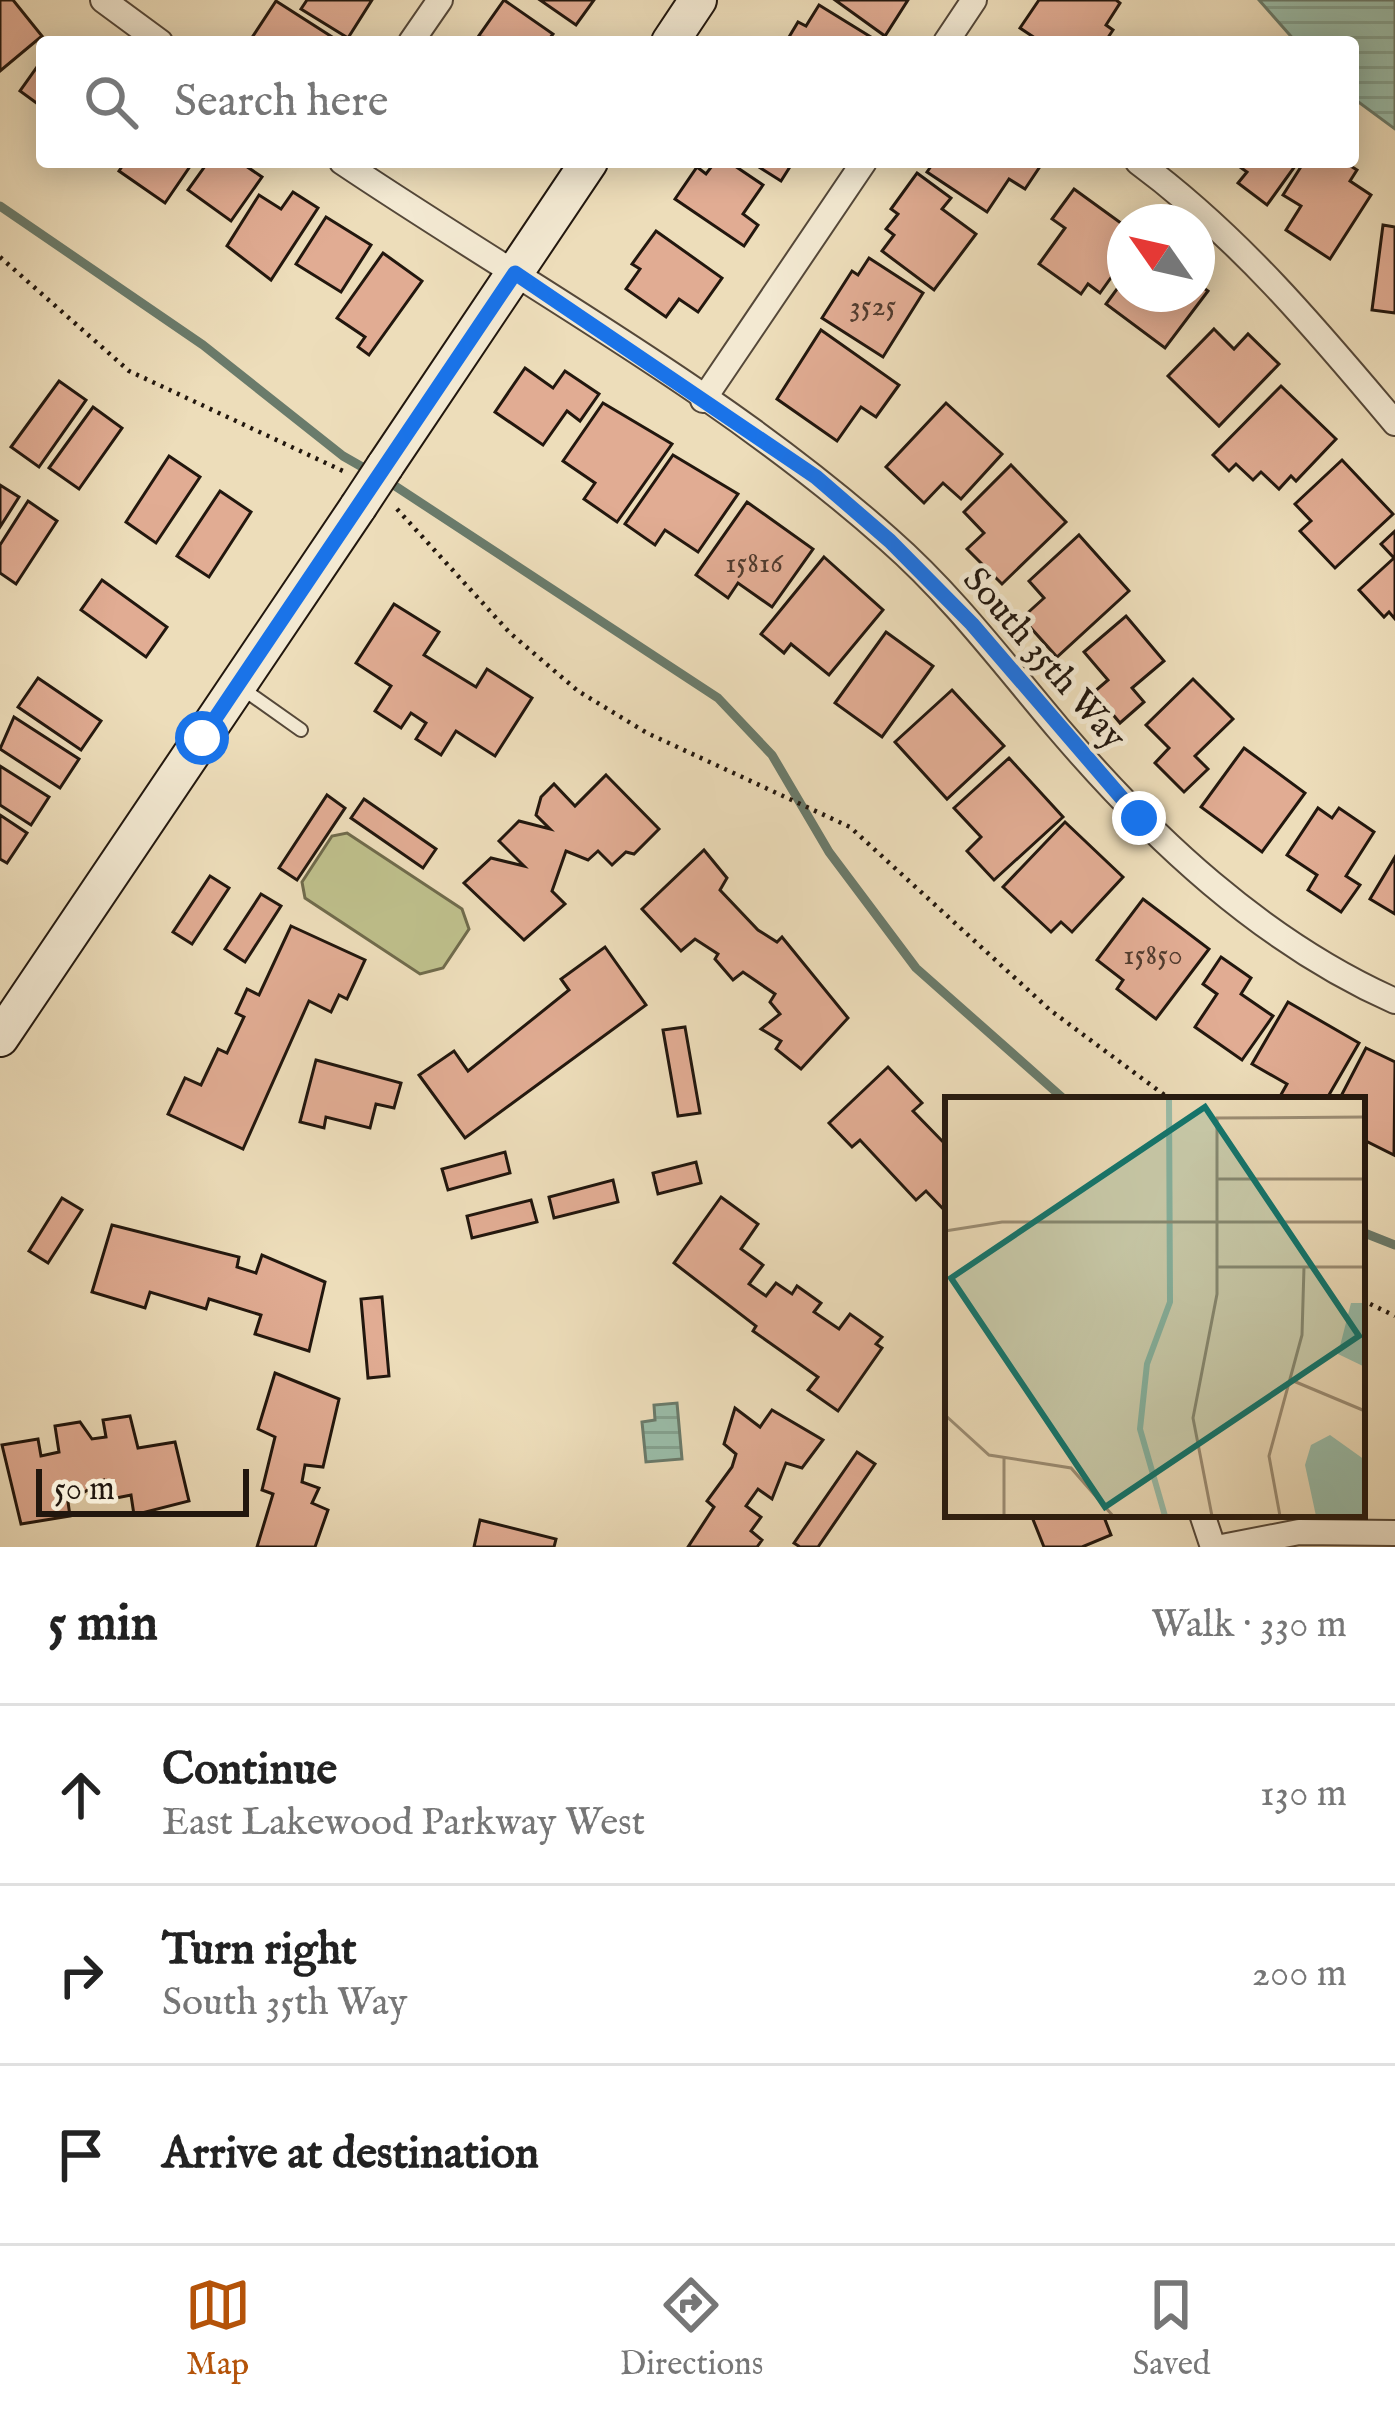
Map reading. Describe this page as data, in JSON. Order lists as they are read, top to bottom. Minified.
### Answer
{"streets":{"street":["South 35th Way"]},"house_numbers":["3525","15816","15850"],"scale_bar":"50 m","north":"top left","page":{"search":"Search here","scale":"50 m","heading":["5 min","Walk · 330 m"],"list":[["Continue","East Lakewood Parkway West","130 m"],["Turn right","South 35th Way","200 m"],"Arrive at destination"],"nav":["Map","Directions","Saved"]}}
